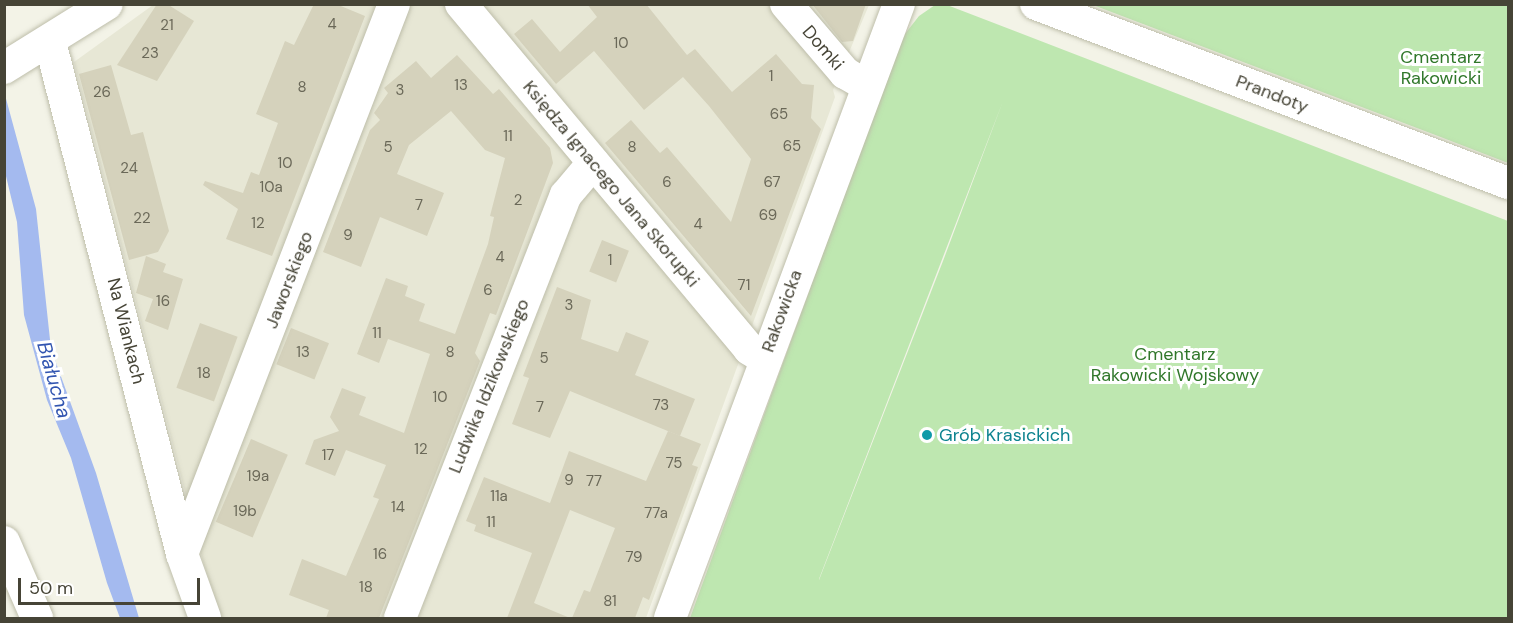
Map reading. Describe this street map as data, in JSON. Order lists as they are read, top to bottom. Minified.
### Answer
{"streets":{"street":["Domki","Prandoty","Księdza Ignacego Jana Skorupki","Jaworskiego","Rakowicka","Na Wiankach","Ludwika Idzikowskiego"]},"crossings":[["Domki","Rakowicka"],["Księdza Ignacego Jana Skorupki","Rakowicka"],["Księdza Ignacego Jana Skorupki","Ludwika Idzikowskiego"],["Jaworskiego","Na Wiankach"]],"water":["Białucha"],"parks":["Cmentarz Rakowicki","Cmentarz Rakowicki Wojskowy"],"places":["Grób Krasickich"],"house_numbers":["4","21","10","23","1","13","8","3","26","65","11","65","5","8","10","24","6","67","10a","2","7","69","22","12","4","9","4","1","71","6","16","3","11","13","8","5","18","10","73","7","12","17","75","19a","9","77","11a","14","19b","77a","11","16","79","18","81"],"scale_bar":"50 m"}
